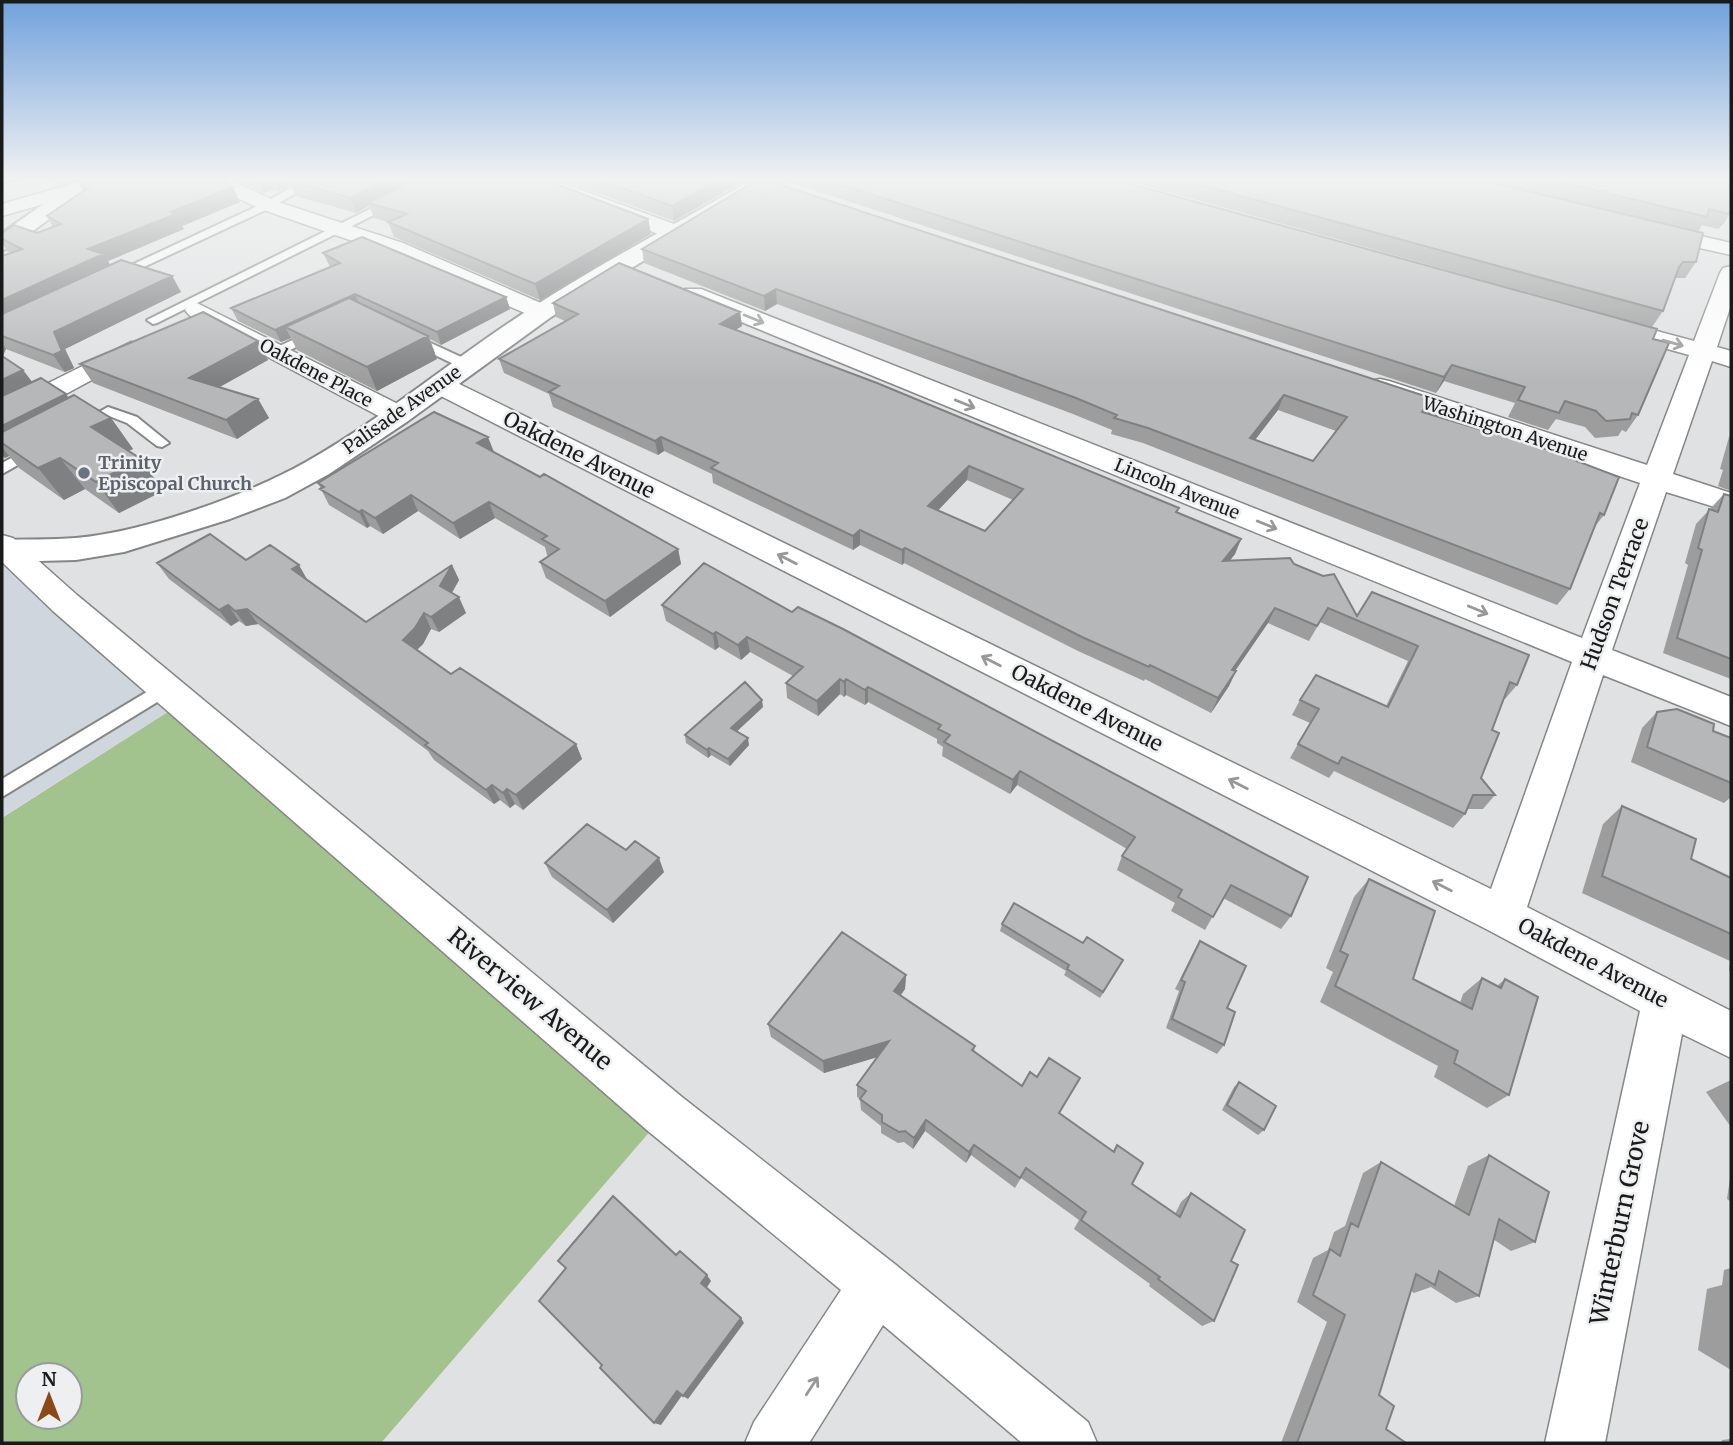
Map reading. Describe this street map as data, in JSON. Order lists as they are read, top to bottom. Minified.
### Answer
{"streets":{"main road":["Palisade Avenue"],"street":["Oakdene Place","Washington Avenue","Oakdene Avenue","Lincoln Avenue","Hudson Terrace","Riverview Avenue","Winterburn Grove"]},"crossings":[["Oakdene Place","Palisade Avenue"],["Palisade Avenue","Oakdene Avenue"],["Palisade Avenue","Lincoln Avenue"],["Palisade Avenue","Riverview Avenue"],["Washington Avenue","Hudson Terrace"],["Oakdene Avenue","Hudson Terrace"],["Oakdene Avenue","Winterburn Grove"],["Lincoln Avenue","Hudson Terrace"]],"one_way":["Oakdene Avenue","Lincoln Avenue"],"places":["Trinity Episcopal Church"],"north":"top"}
